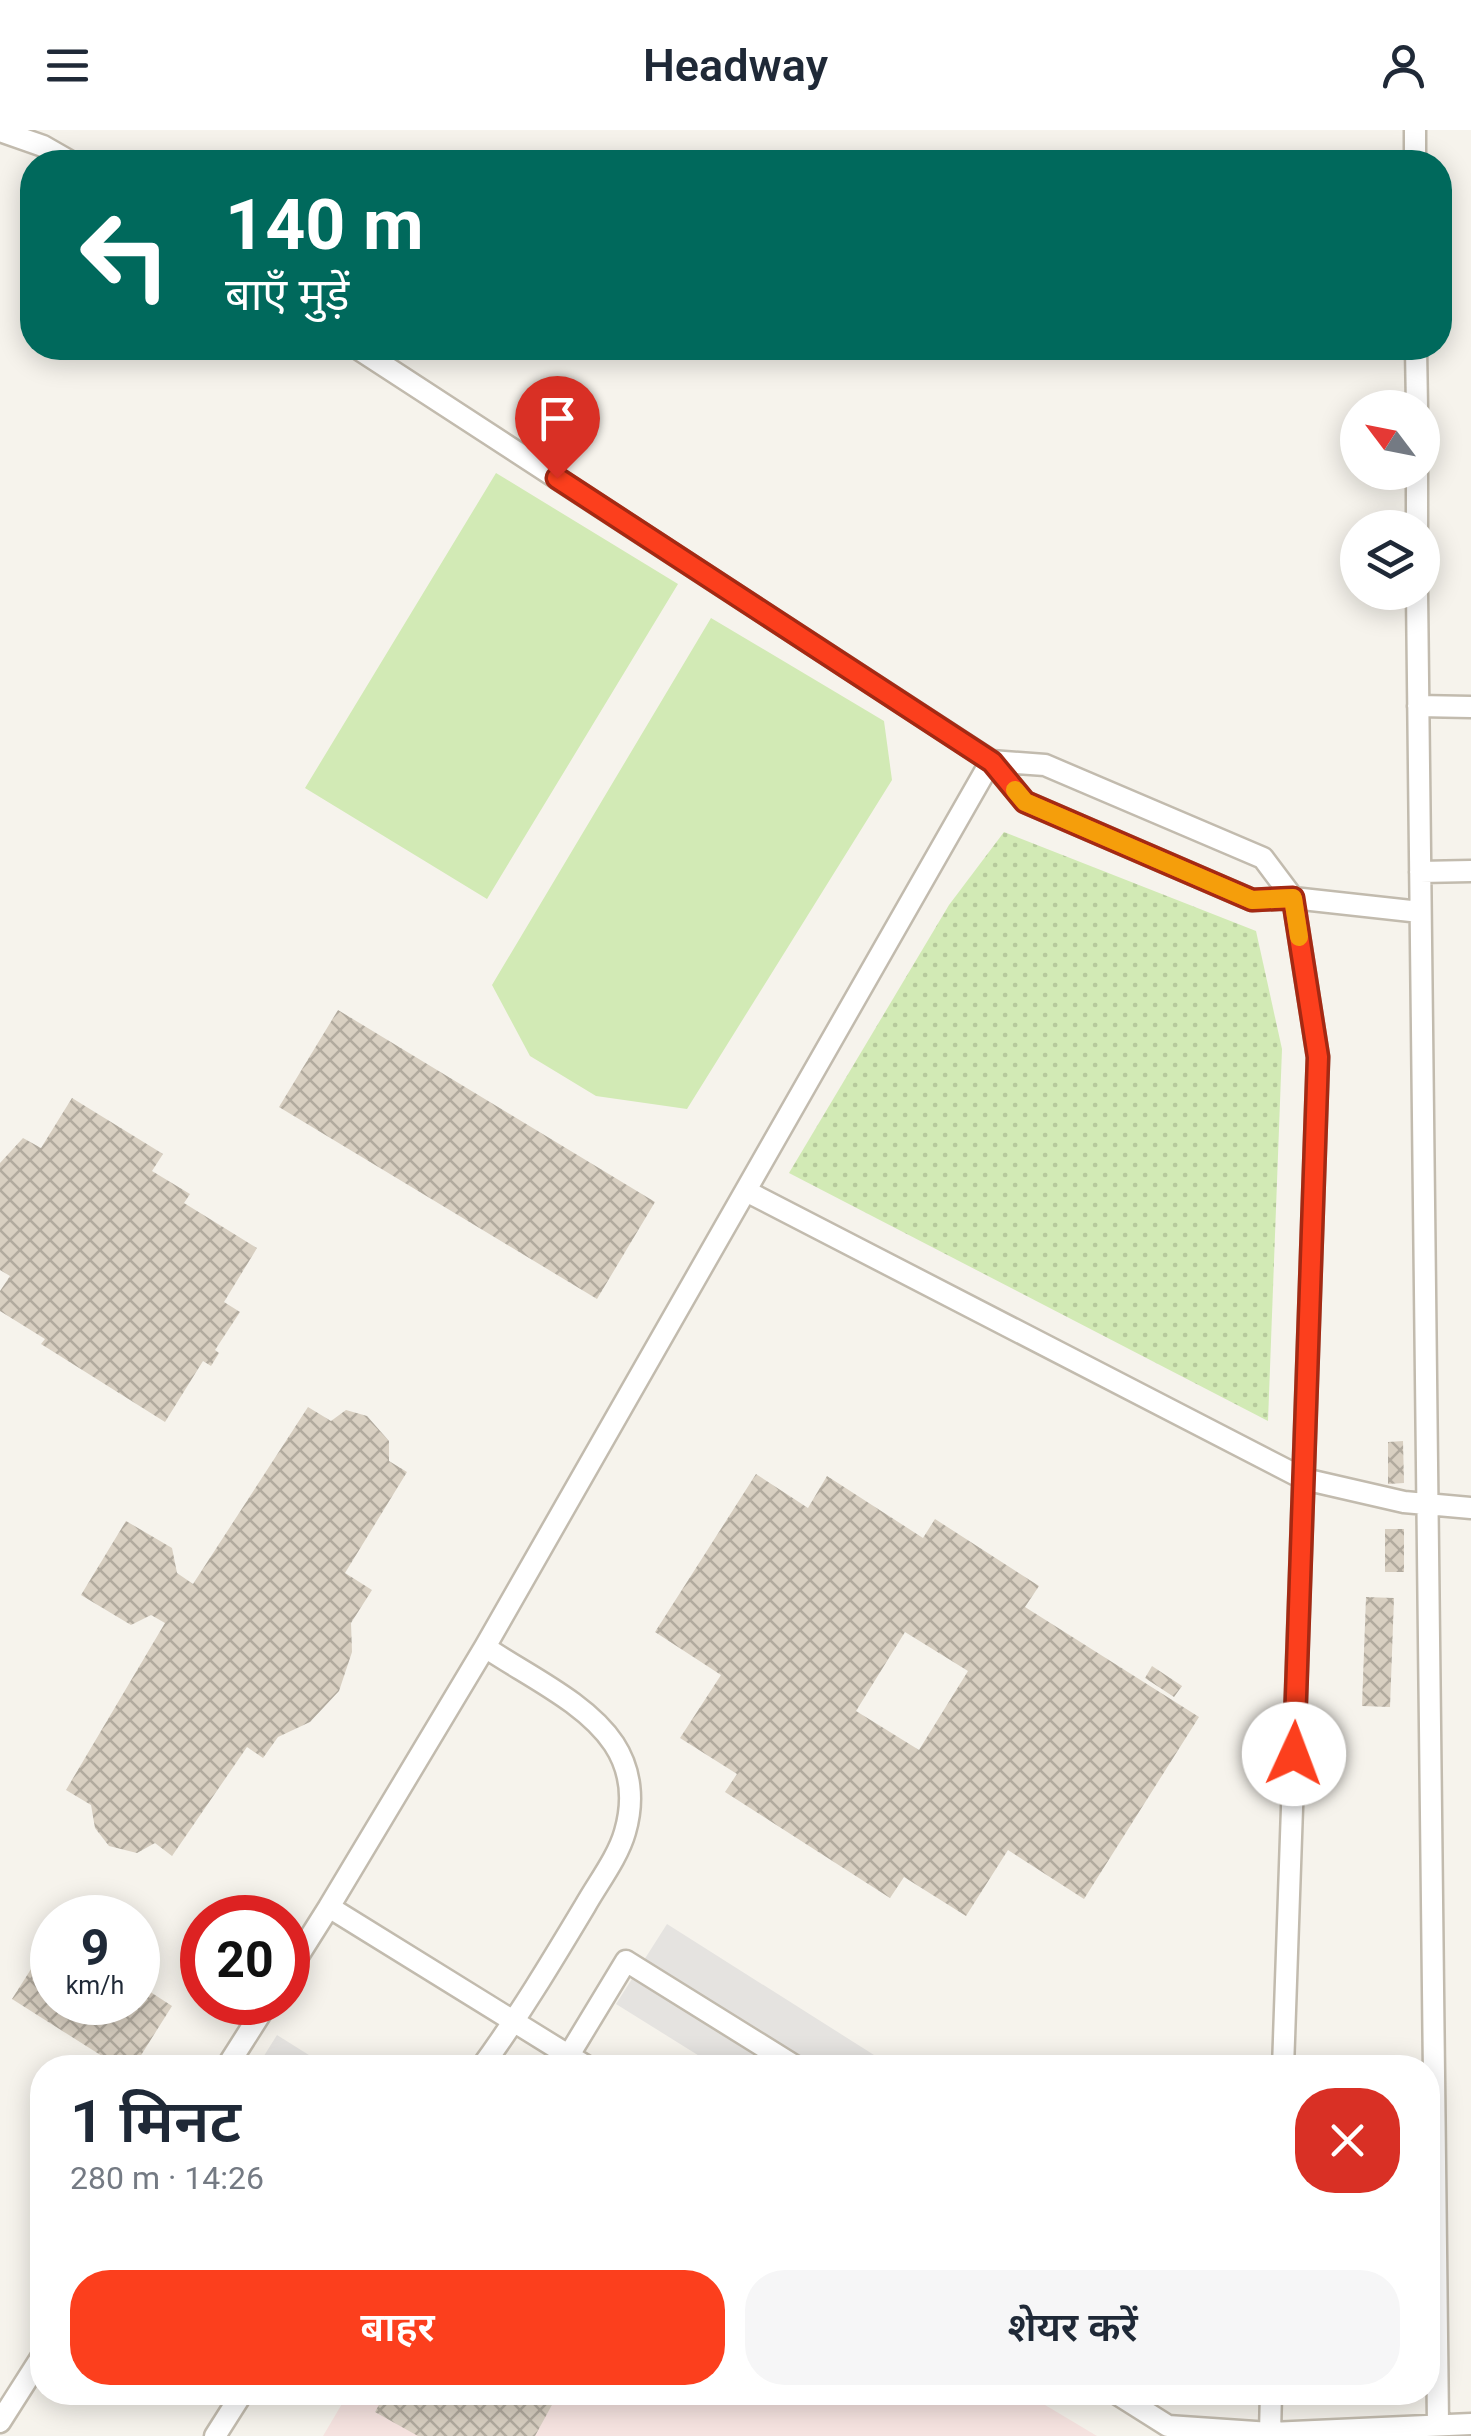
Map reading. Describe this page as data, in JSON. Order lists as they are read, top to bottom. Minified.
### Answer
{"north":"top left","page":{"header":"Headway","turn":["140 m","बाएँ मुड़ें"],"speed":"9 km/h","limit":"20","heading":["1 मिनट","280 m · 14:26"],"buttons":["बाहर","शेयर करें"]}}
